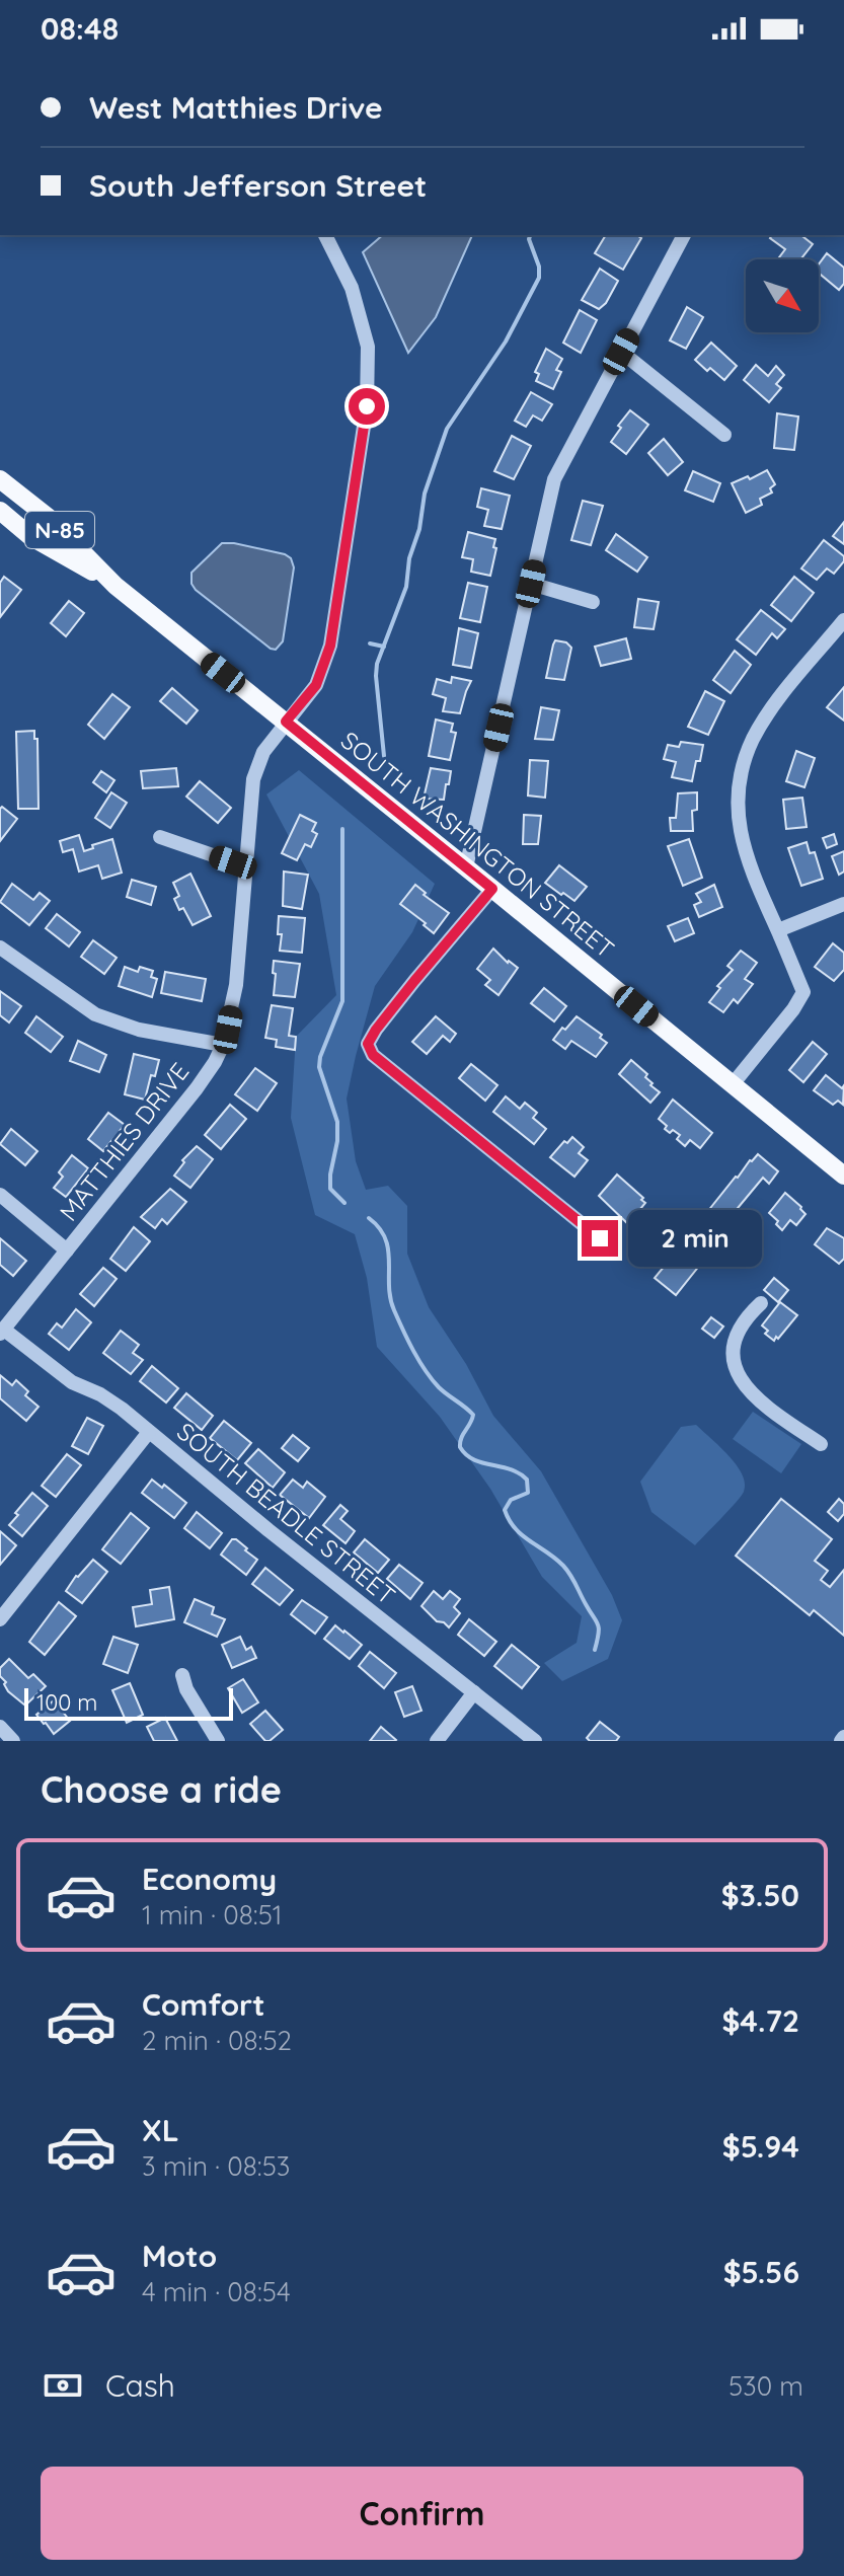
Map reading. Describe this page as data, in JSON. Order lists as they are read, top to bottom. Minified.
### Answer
{"streets":{"main road":["N-85","SOUTH WASHINGTON STREET"],"street":["MATTHIES DRIVE","SOUTH BEADLE STREET"]},"crossings":[["SOUTH WASHINGTON STREET","MATTHIES DRIVE"],["MATTHIES DRIVE","SOUTH BEADLE STREET"]],"scale_bar":"100 m","north":"bottom right","page":{"status":"08:48","banner":["West Matthies Drive","South Jefferson Street"],"bubble":"2 min","scale":"100 m","heading":"Choose a ride","list":[{"name":"Economy","note":"1 min · 08:51","value":"$3.50"},{"name":"Comfort","note":"2 min · 08:52","value":"$4.72"},{"name":"XL","note":"3 min · 08:53","value":"$5.94"},{"name":"Moto","note":"4 min · 08:54","value":"$5.56"}],"pay":["Cash","530 m"],"buttons":"Confirm"}}
